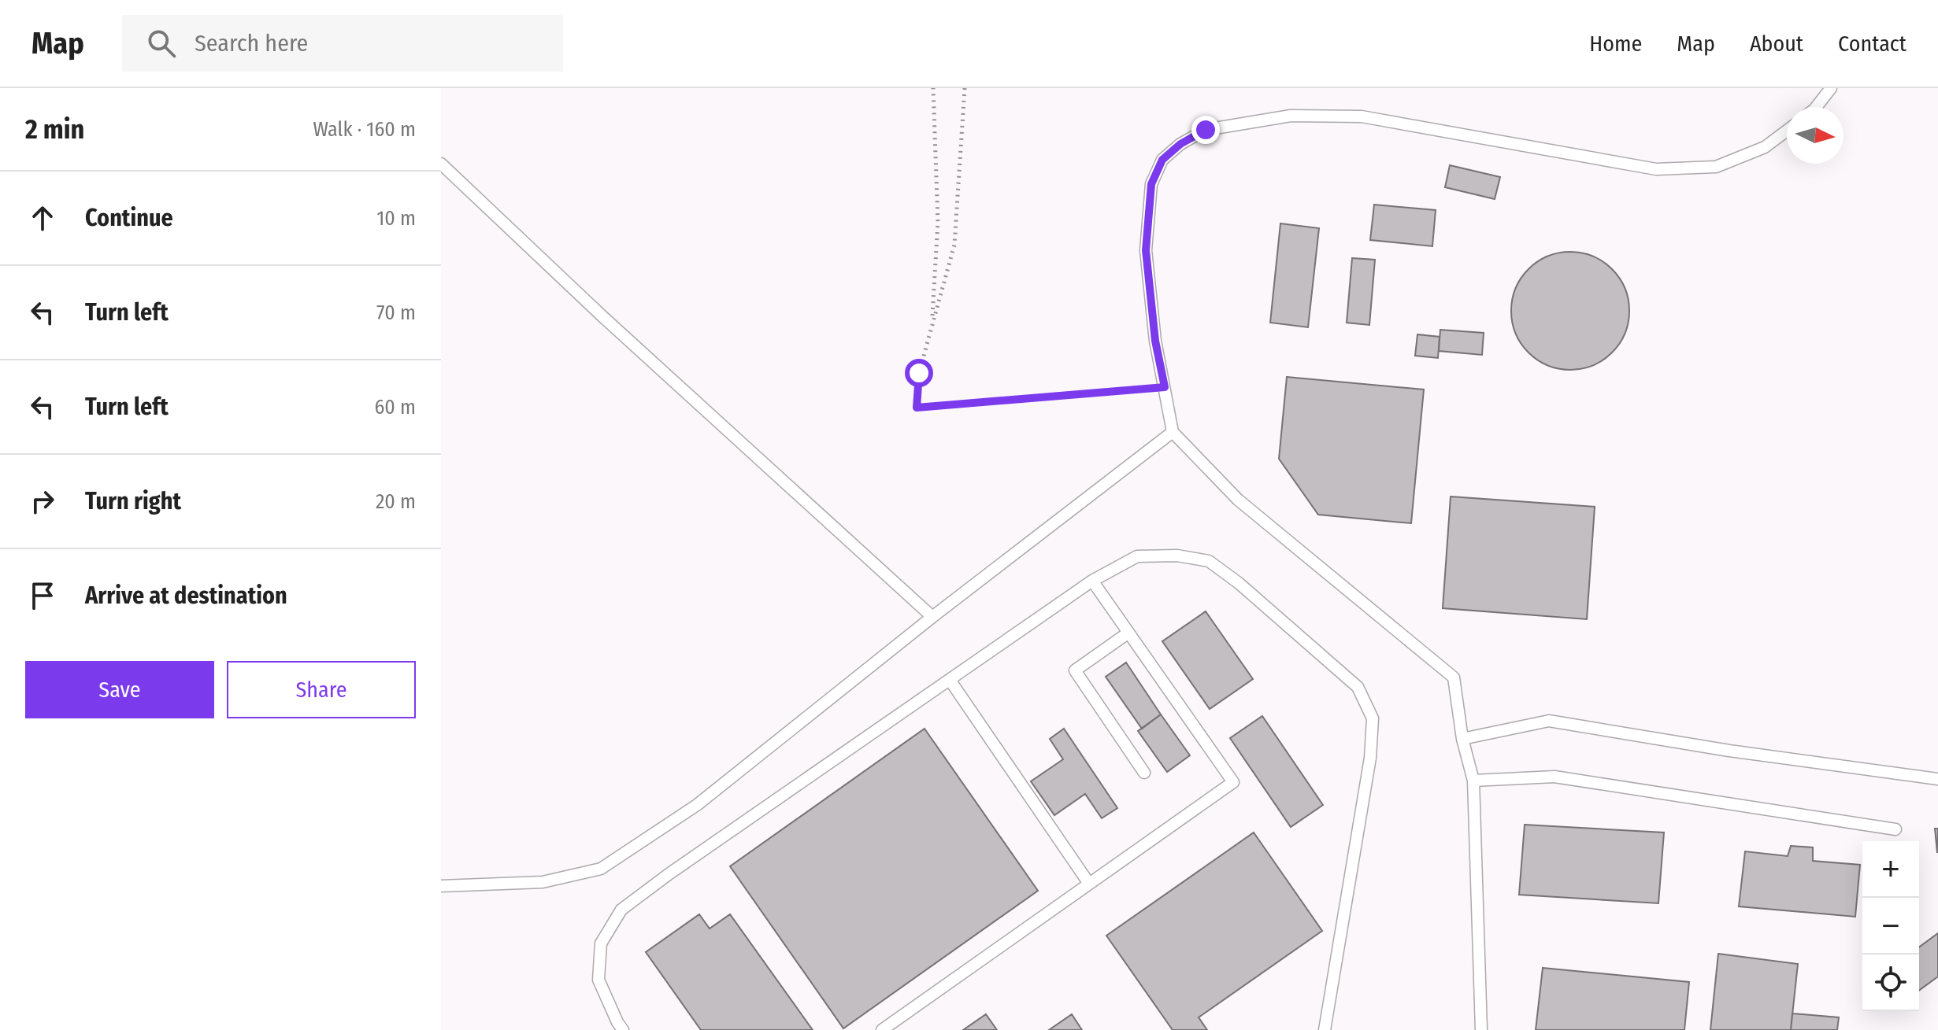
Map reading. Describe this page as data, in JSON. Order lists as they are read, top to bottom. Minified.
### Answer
{"north":"right","page":{"header":"Map","search":"Search here","nav":["Home","Map","About","Contact"],"heading":["2 min","Walk · 160 m"],"list":[["Continue","10 m"],["Turn left","70 m"],["Turn left","60 m"],["Turn right","20 m"],"Arrive at destination"],"buttons":["Save","Share"],"map_buttons":["+","−"]}}
